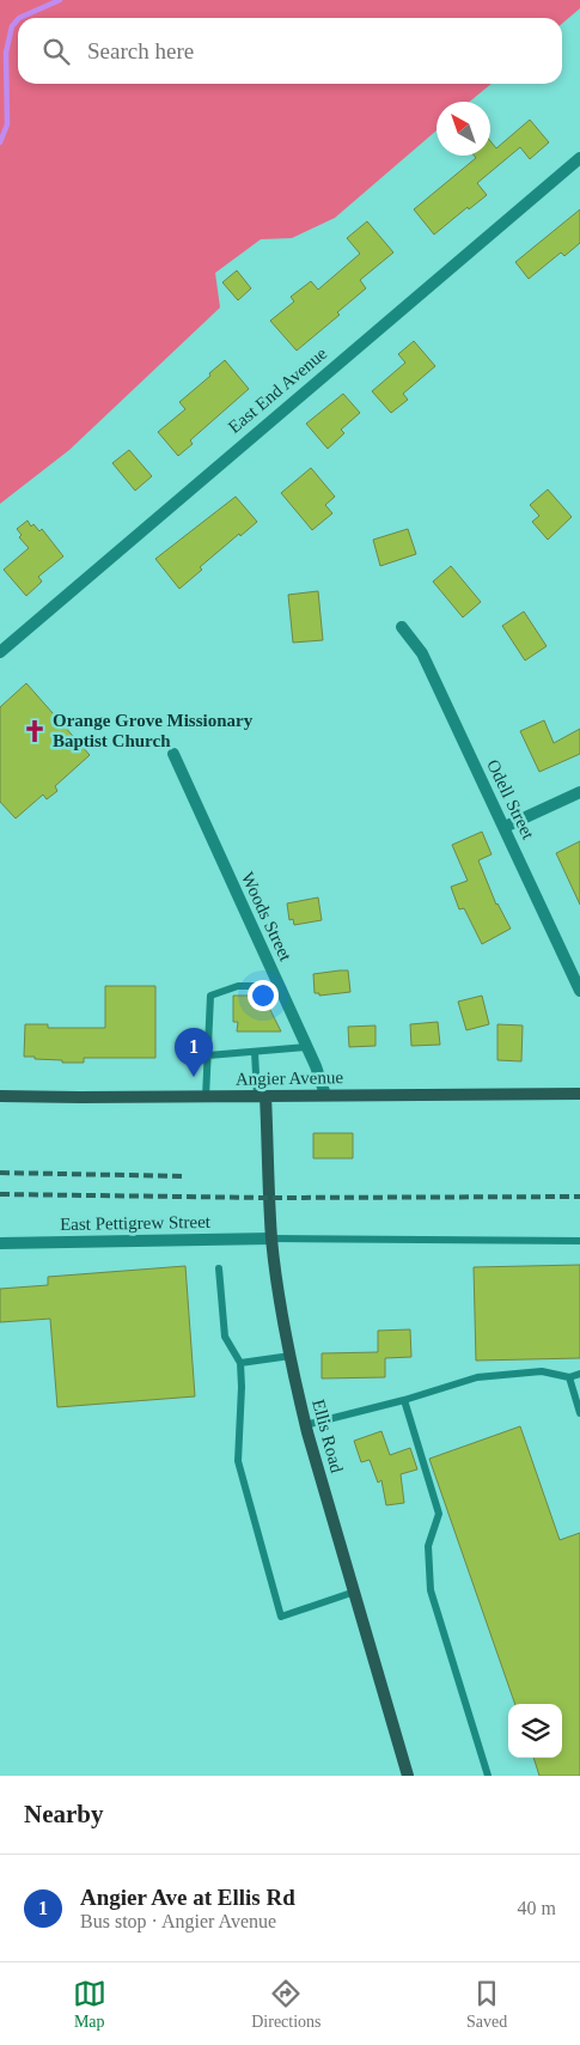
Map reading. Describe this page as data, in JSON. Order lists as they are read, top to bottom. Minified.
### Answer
{"streets":{"main road":["Angier Avenue","Ellis Road"],"street":["East End Avenue","Odell Street","Woods Street","East Pettigrew Street"]},"crossings":[["Woods Street","Angier Avenue"],["Angier Avenue","Ellis Road"],["East Pettigrew Street","Ellis Road"]],"places":{"church":["Orange Grove Missionary Baptist Church"]},"north":"top left","page":{"search":"Search here","pins":"1","heading":"Nearby","list":[{"mark":"1","name":"Angier Ave at Ellis Rd","note":"Bus stop · Angier Avenue","value":"40 m"}],"nav":["Map","Directions","Saved"]}}
